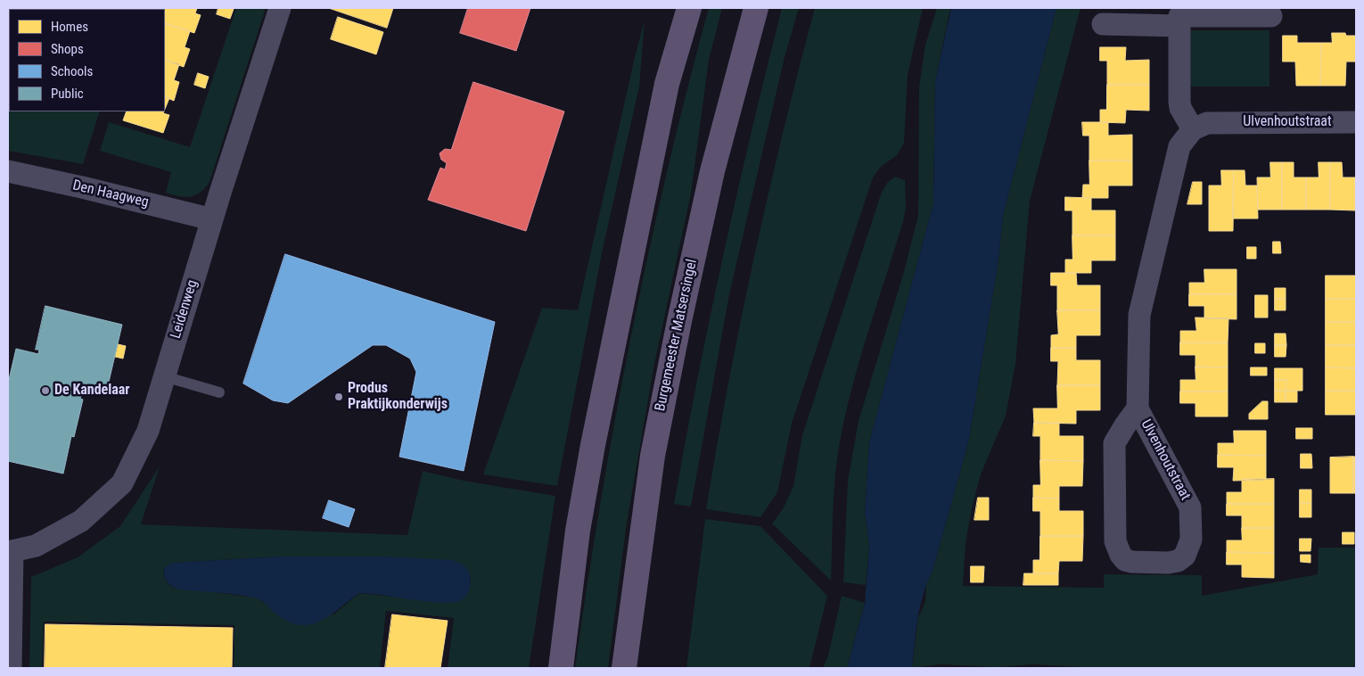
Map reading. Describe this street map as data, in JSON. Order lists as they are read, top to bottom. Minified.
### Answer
{"streets":{"main road":["Burgemeester Matsersingel"],"street":["Ulvenhoutstraat","Den Haagweg","Leidenweg"]},"crossings":[["Den Haagweg","Leidenweg"]],"places":["De Kandelaar","Produs Praktijkonderwijs"],"legend":["Homes","Shops","Schools","Public"]}
